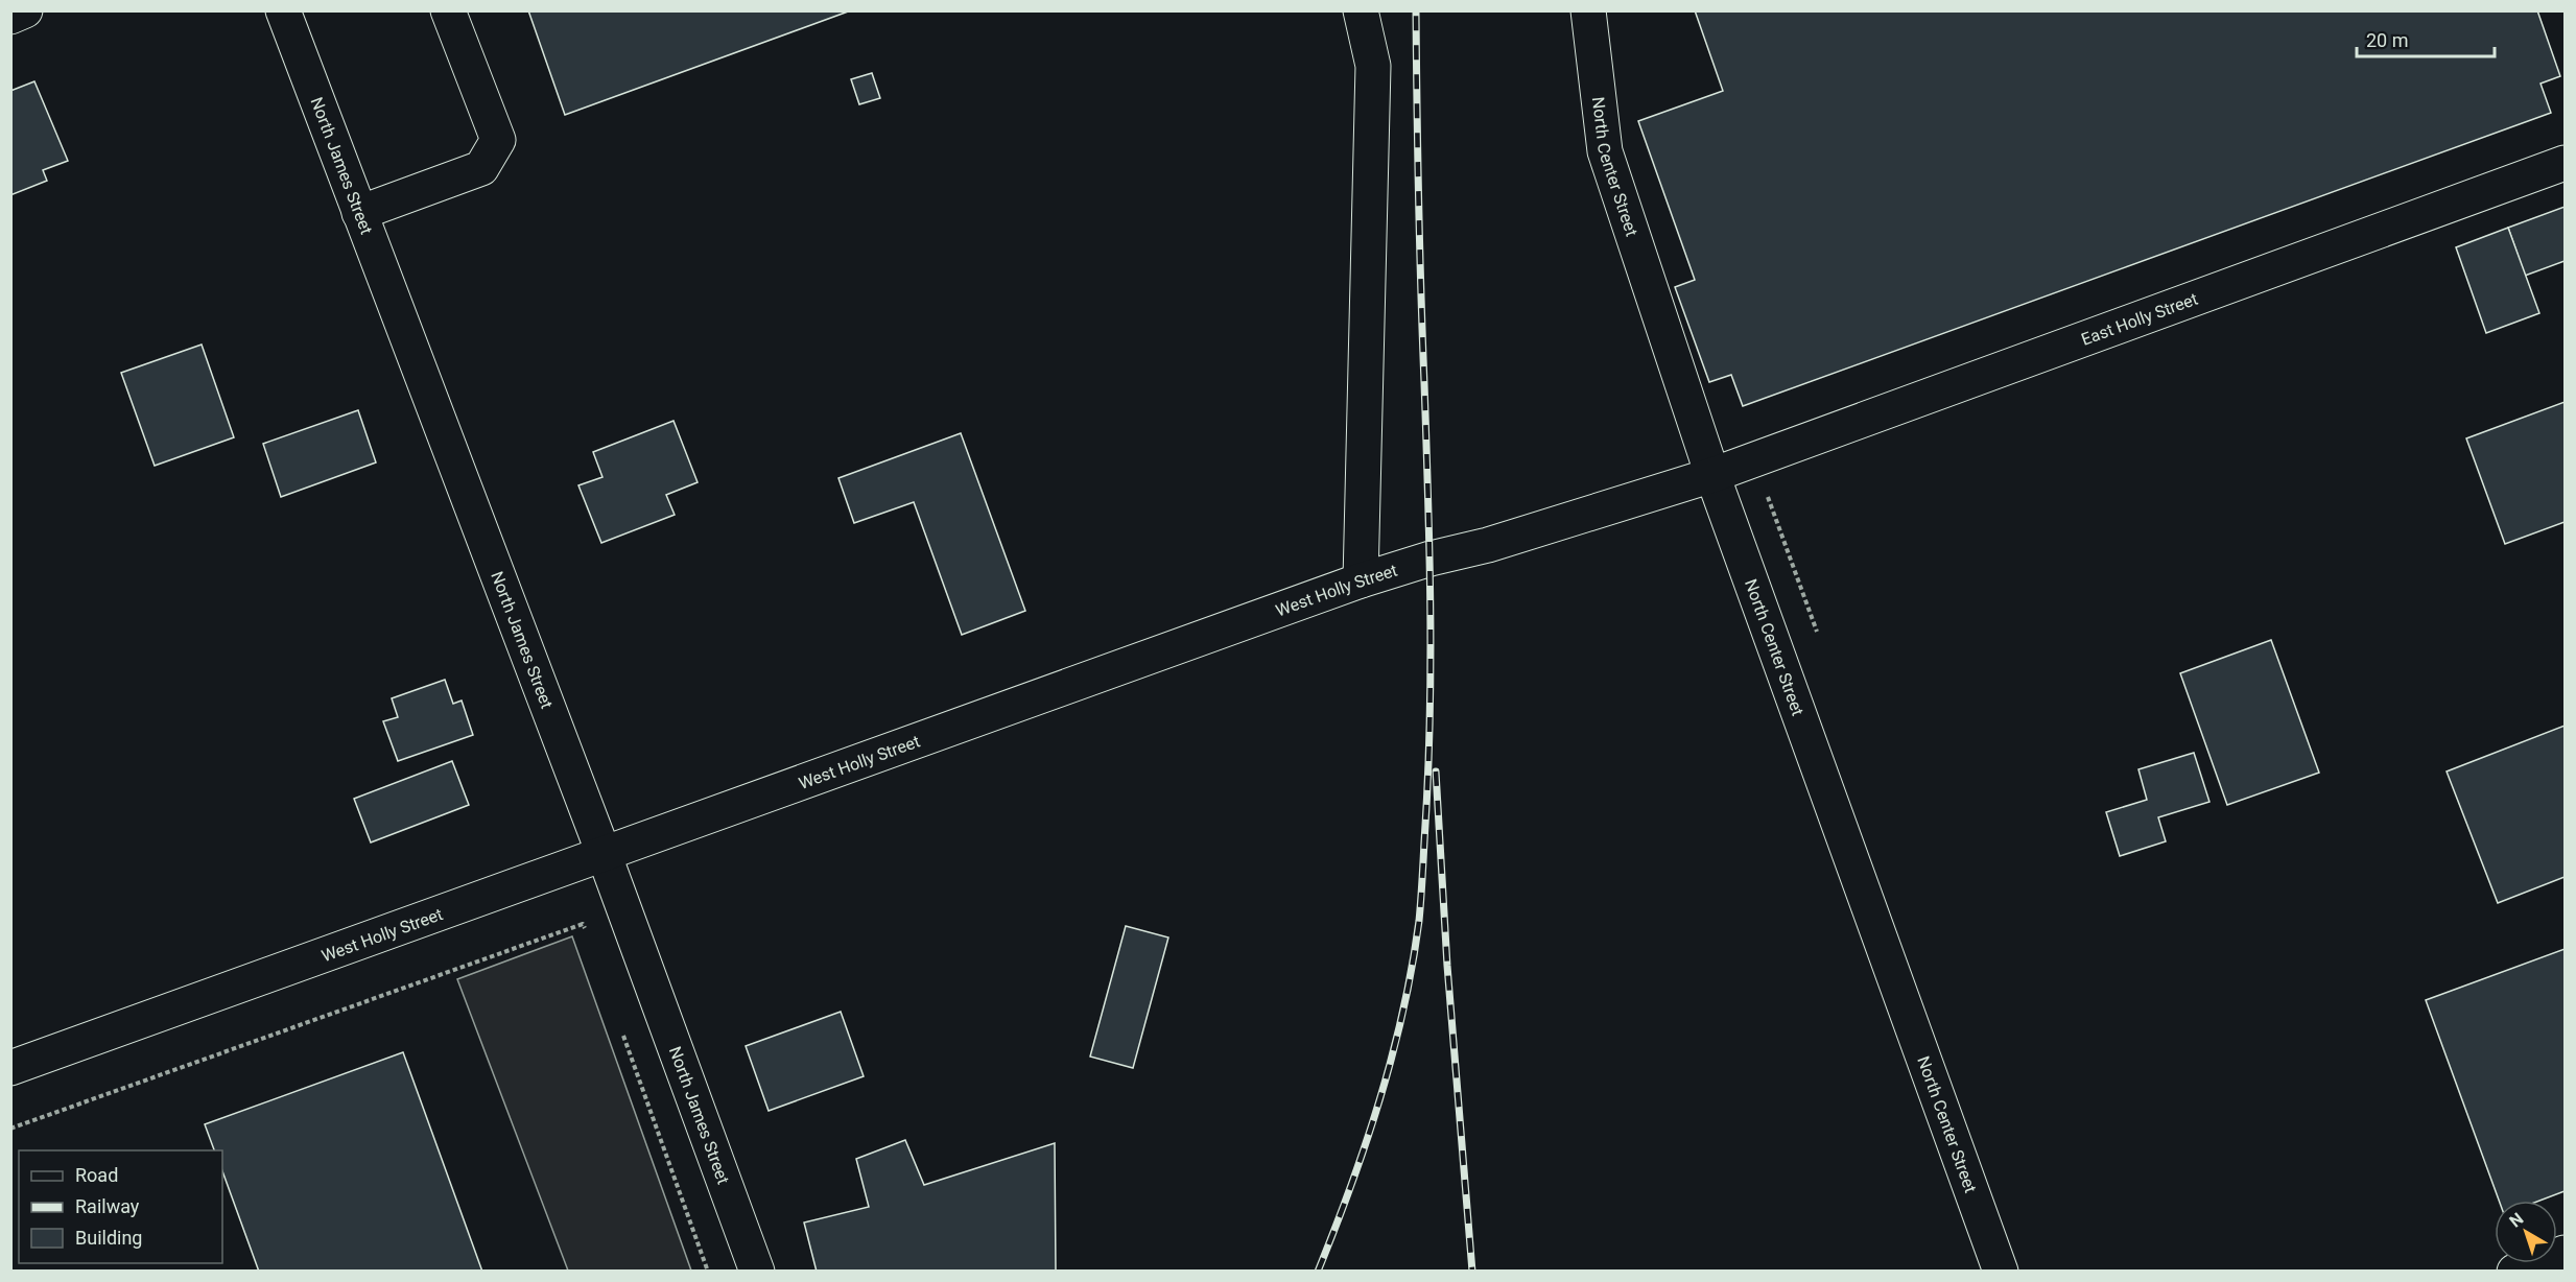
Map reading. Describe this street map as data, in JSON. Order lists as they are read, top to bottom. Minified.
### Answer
{"streets":{"street":["North Center Street","North James Street","East Holly Street","West Holly Street"]},"crossings":[["North Center Street","East Holly Street"],["North Center Street","West Holly Street"],["North James Street","West Holly Street"],["East Holly Street","West Holly Street"]],"legend":["Road","Railway","Building"],"scale_bar":"20 m","north":"top left"}
